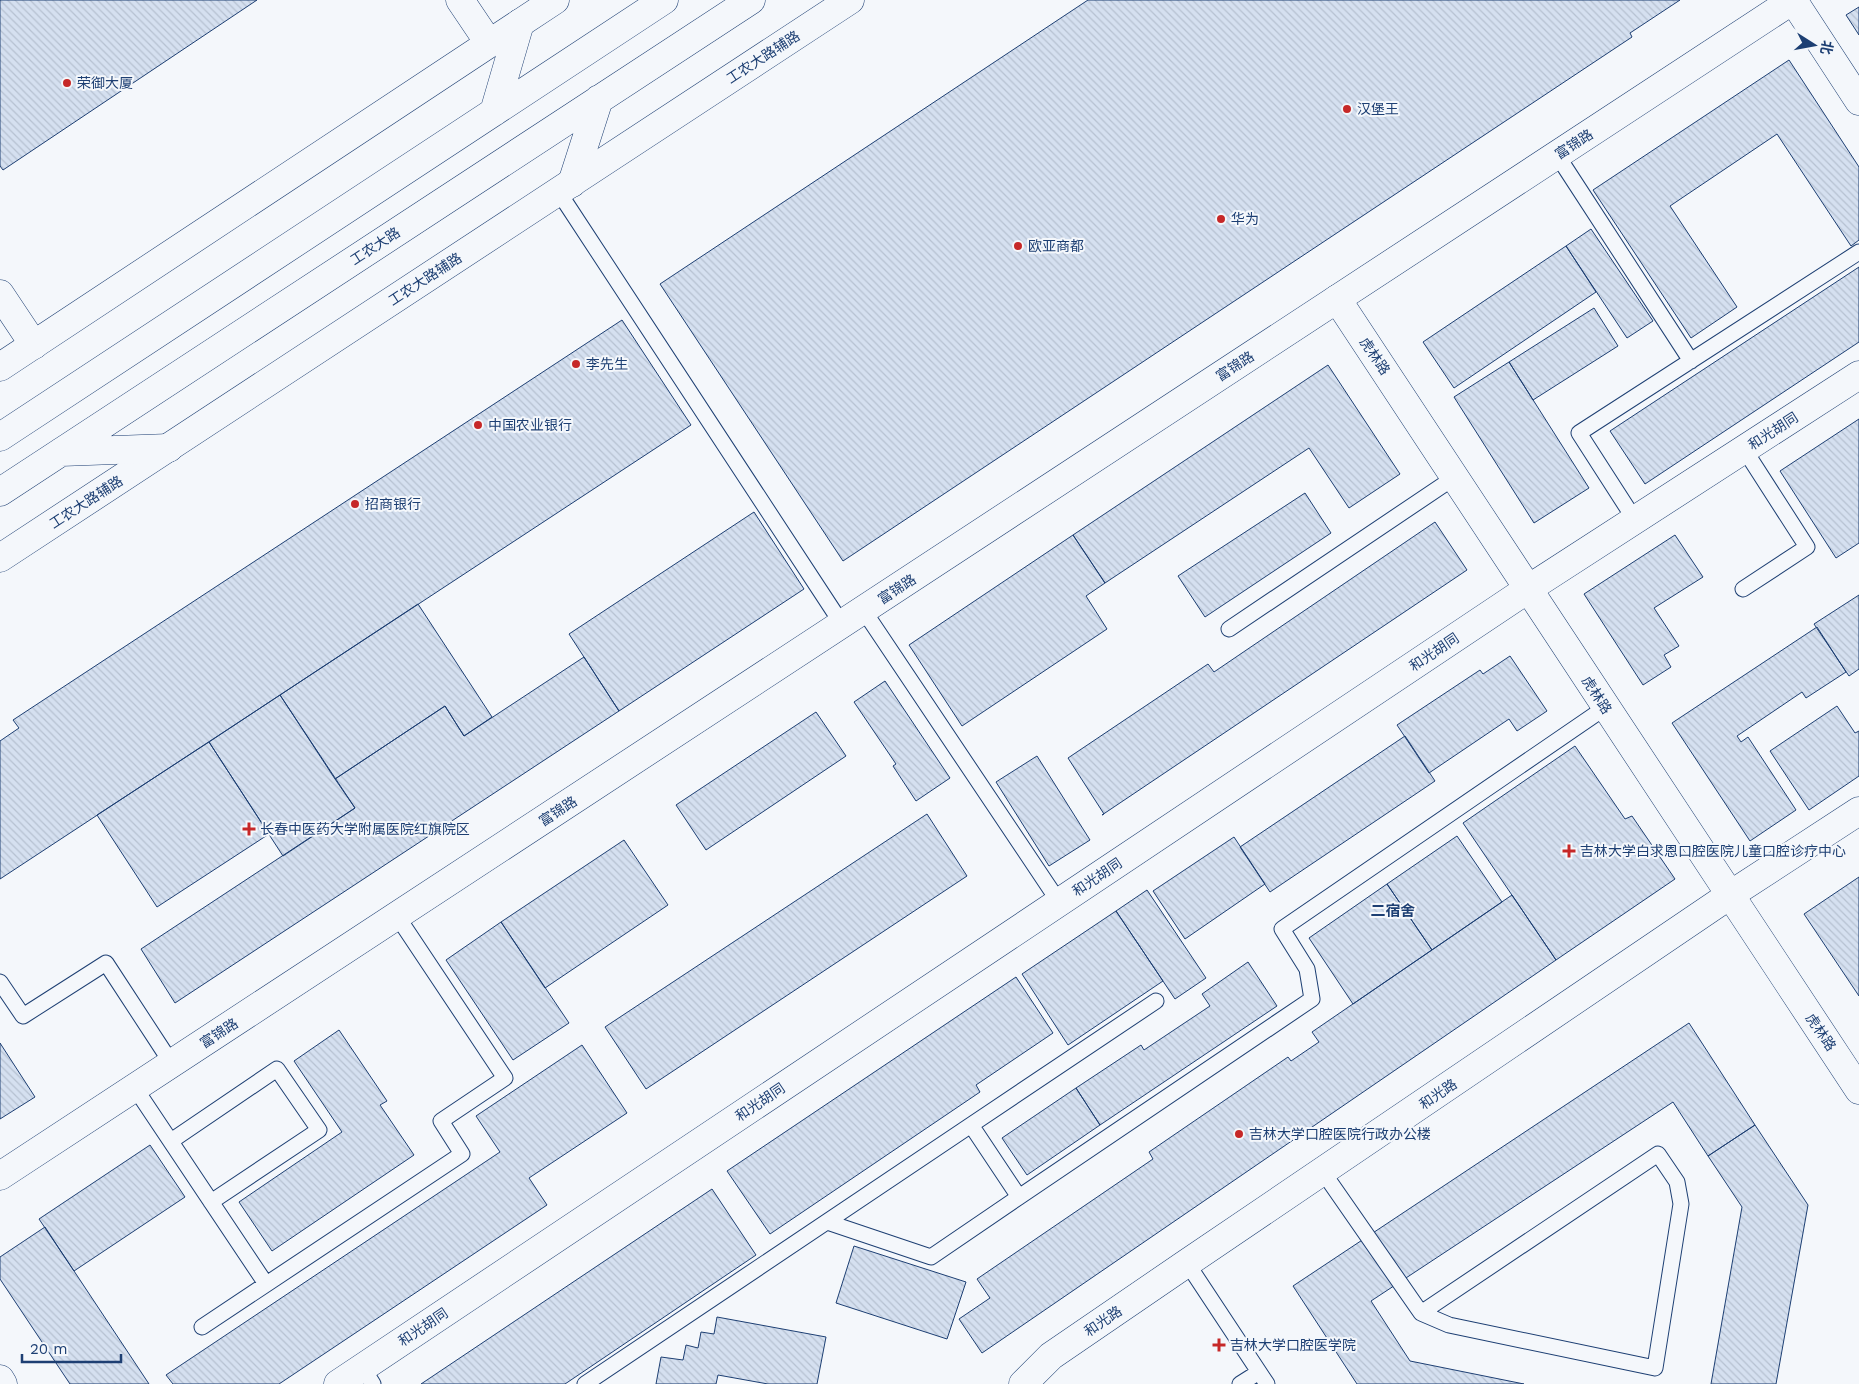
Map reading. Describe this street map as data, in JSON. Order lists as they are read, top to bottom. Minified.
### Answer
{"streets":{"street":["工农大路辅路","富锦路","工农大路","虎林路","和光胡同","和光路"]},"crossings":[["富锦路","虎林路"],["虎林路","和光胡同"],["虎林路","和光路"]],"districts":["二宿舍"],"places":{"other":["荣御大厦","汉堡王","华为","欧亚商都","李先生","中国农业银行","招商银行","吉林大学口腔医院行政办公楼"],"health":["长春中医药大学附属医院红旗院区","吉林大学白求恩口腔医院儿童口腔诊疗中心","吉林大学口腔医学院"]},"scale_bar":"20 m","north":"right"}
